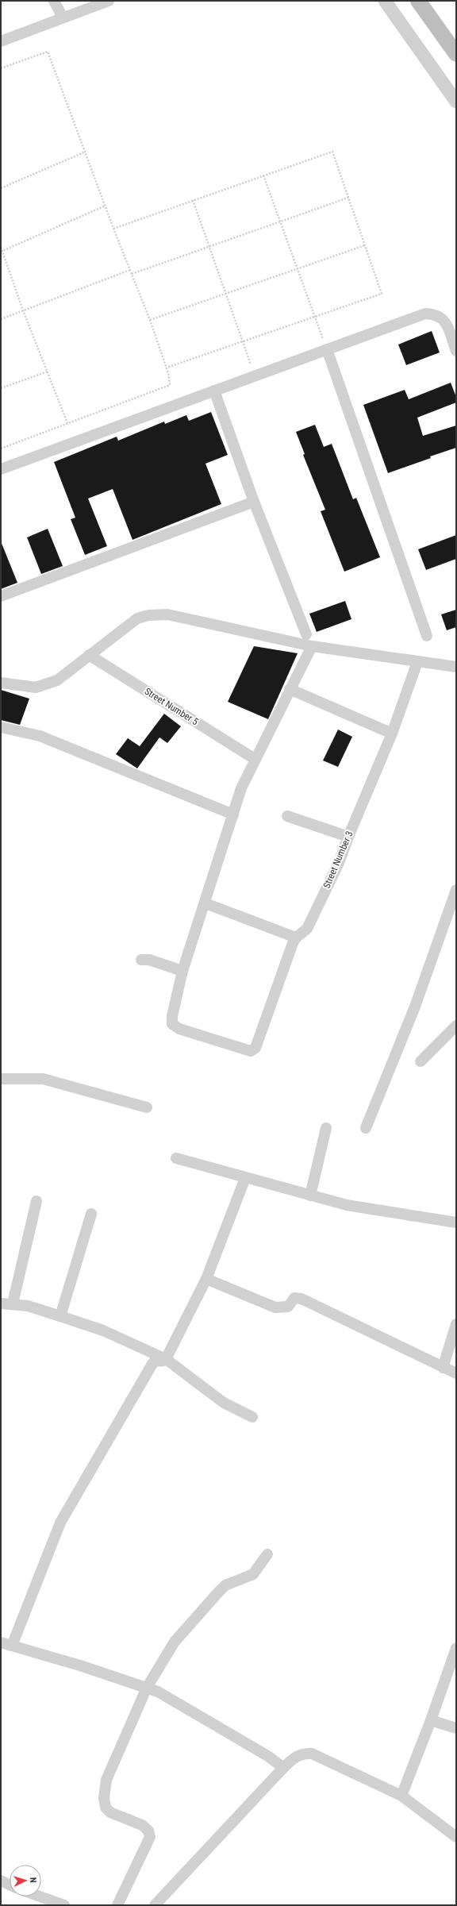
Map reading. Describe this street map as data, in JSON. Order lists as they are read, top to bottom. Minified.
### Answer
{"streets":{"street":["Street Number 5","Street Number 3"]},"north":"right"}
